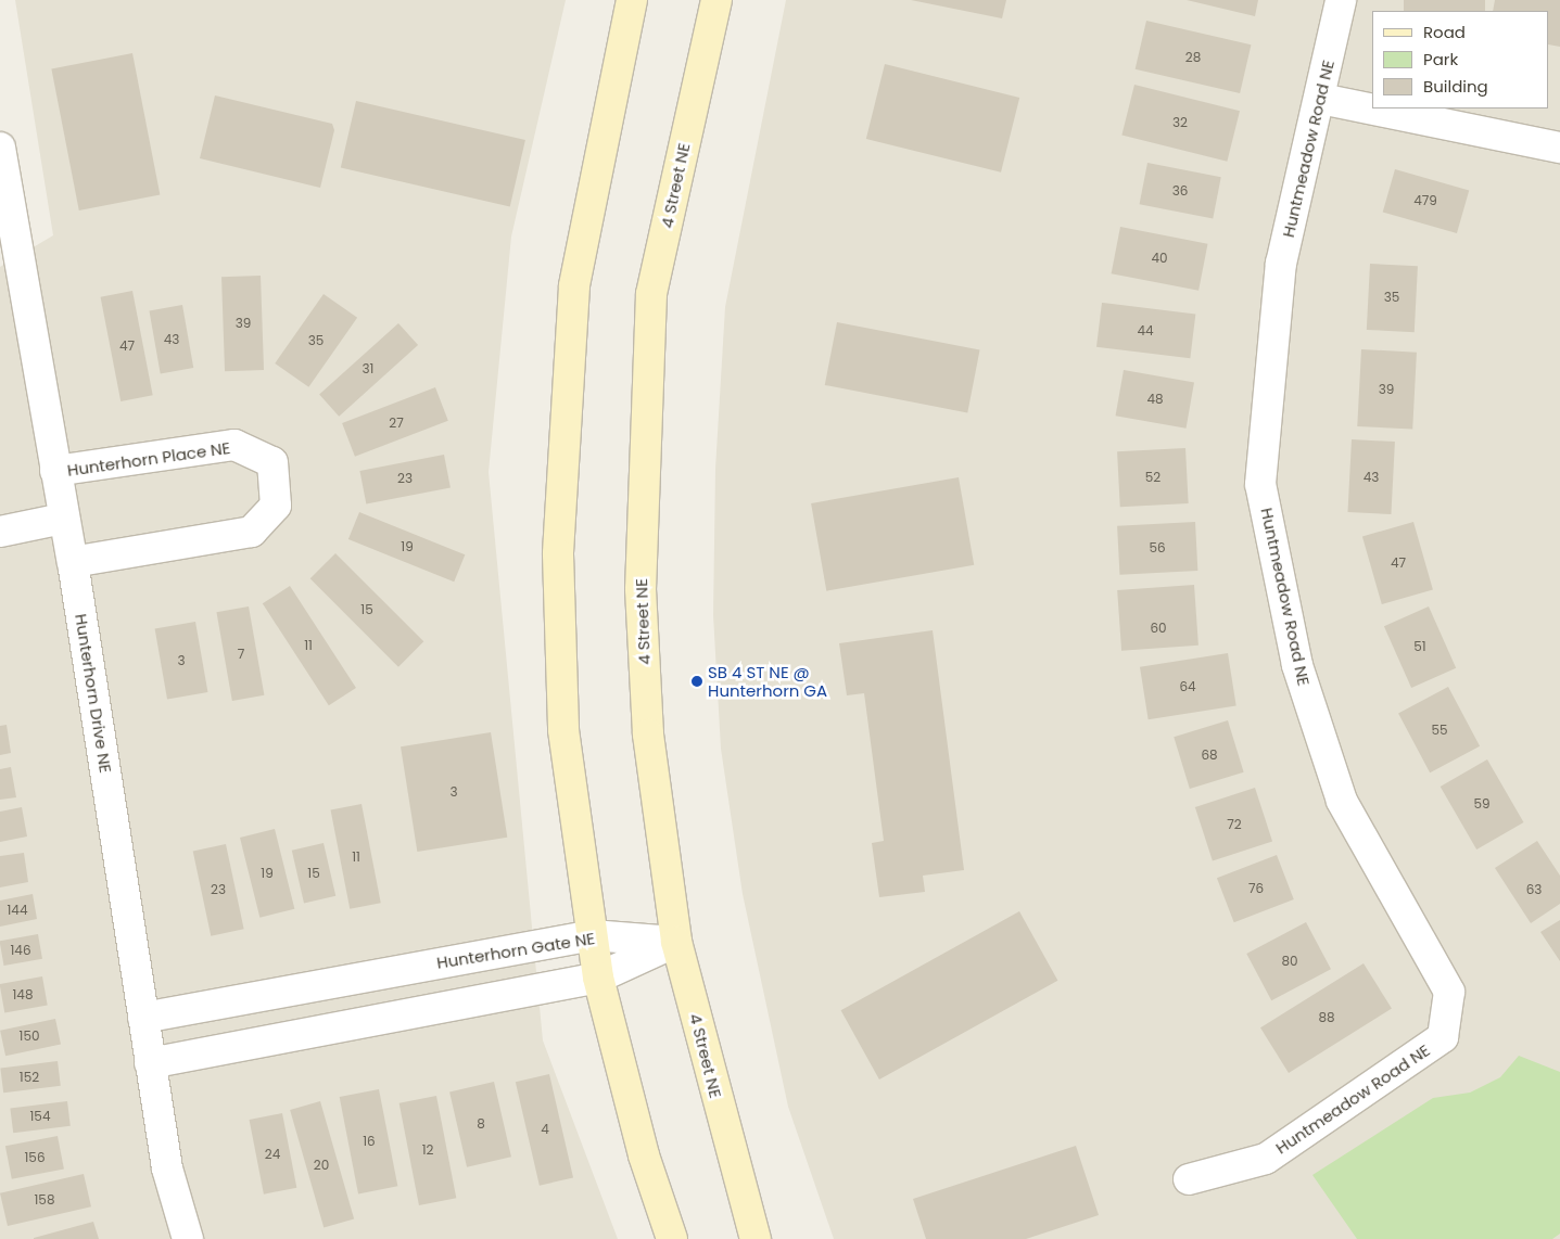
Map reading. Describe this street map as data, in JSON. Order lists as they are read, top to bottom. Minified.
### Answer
{"streets":{"main road":["4 Street NE"],"street":["Huntmeadow Road NE","Hunterhorn Place NE","Hunterhorn Drive NE","Hunterhorn Gate NE"]},"crossings":[["4 Street NE","Hunterhorn Gate NE"],["Hunterhorn Place NE","Hunterhorn Drive NE"],["Hunterhorn Drive NE","Hunterhorn Gate NE"]],"places":["SB 4 ST NE @ Hunterhorn GA"],"house_numbers":["28","32","36","479","40","35","39","44","43","35","47","31","39","48","27","52","43","23","19","56","47","15","60","11","51","7","3","64","55","68","3","59","72","11","19","15","76","23","63","144","146","80","148","88","150","152","154","8","4","16","12","24","156","20","158"],"legend":["Road","Park","Building"]}
